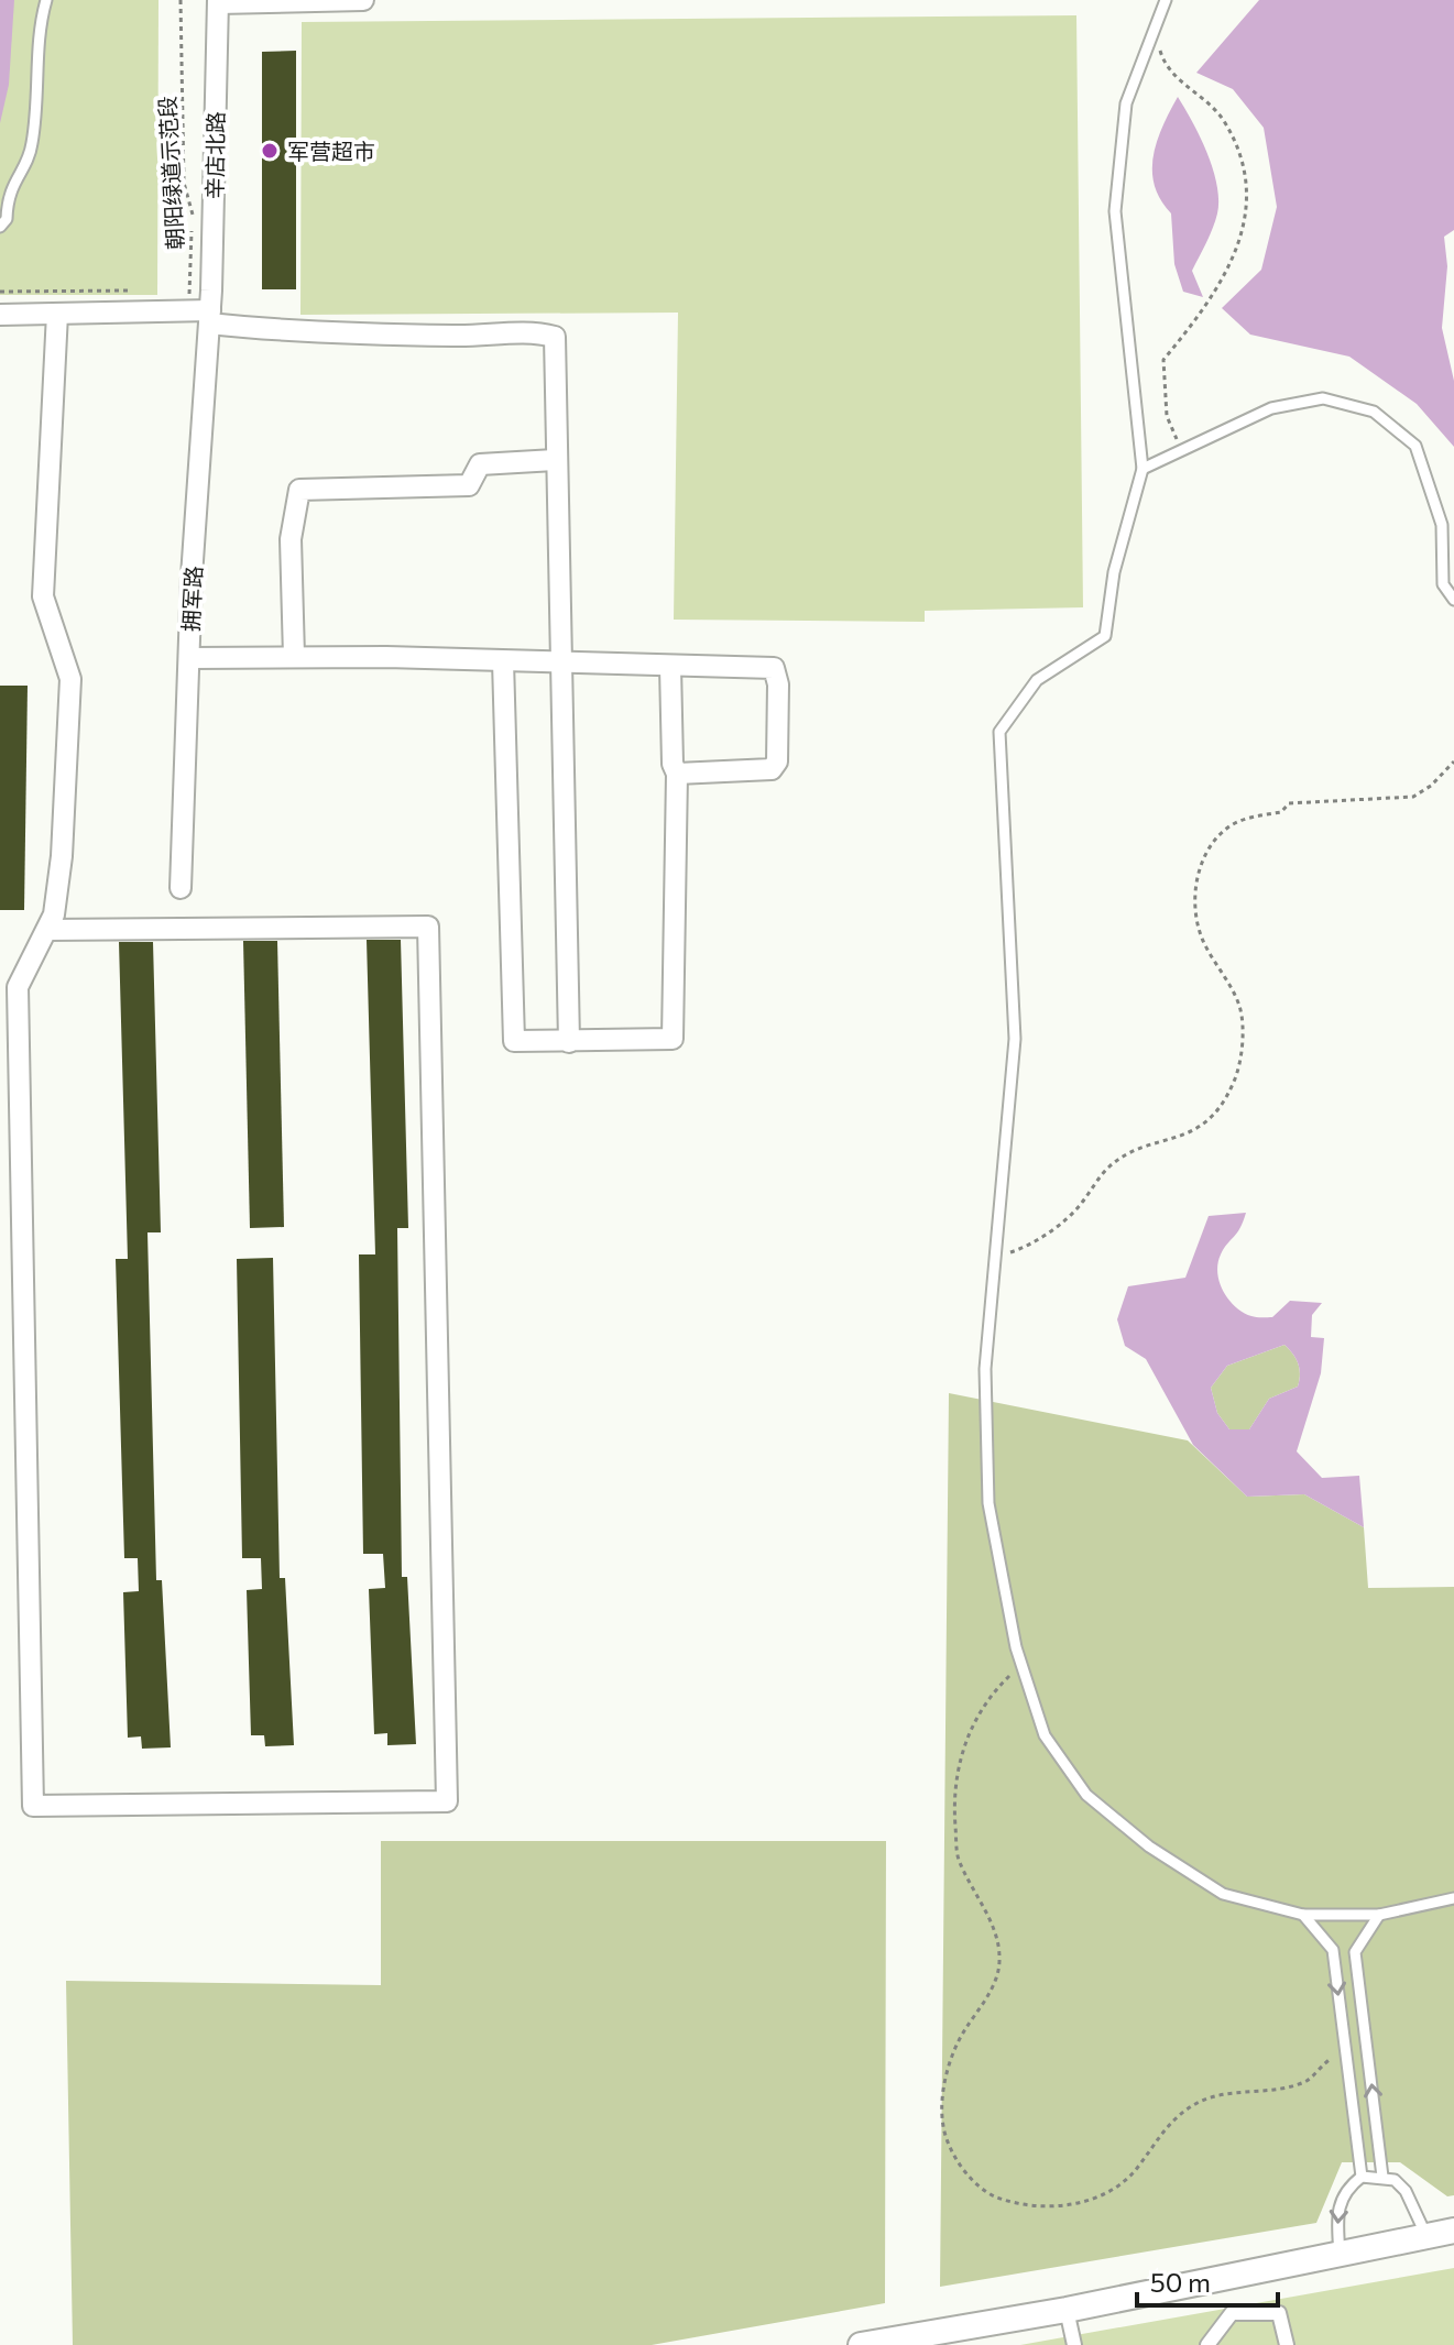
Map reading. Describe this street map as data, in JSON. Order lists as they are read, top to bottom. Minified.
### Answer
{"streets":{"street":["辛店北路","拥军路"],"path":["朝阳绿道示范段"]},"crossings":[["辛店北路","拥军路"]],"places":["军营超市"],"scale_bar":"50 m"}
